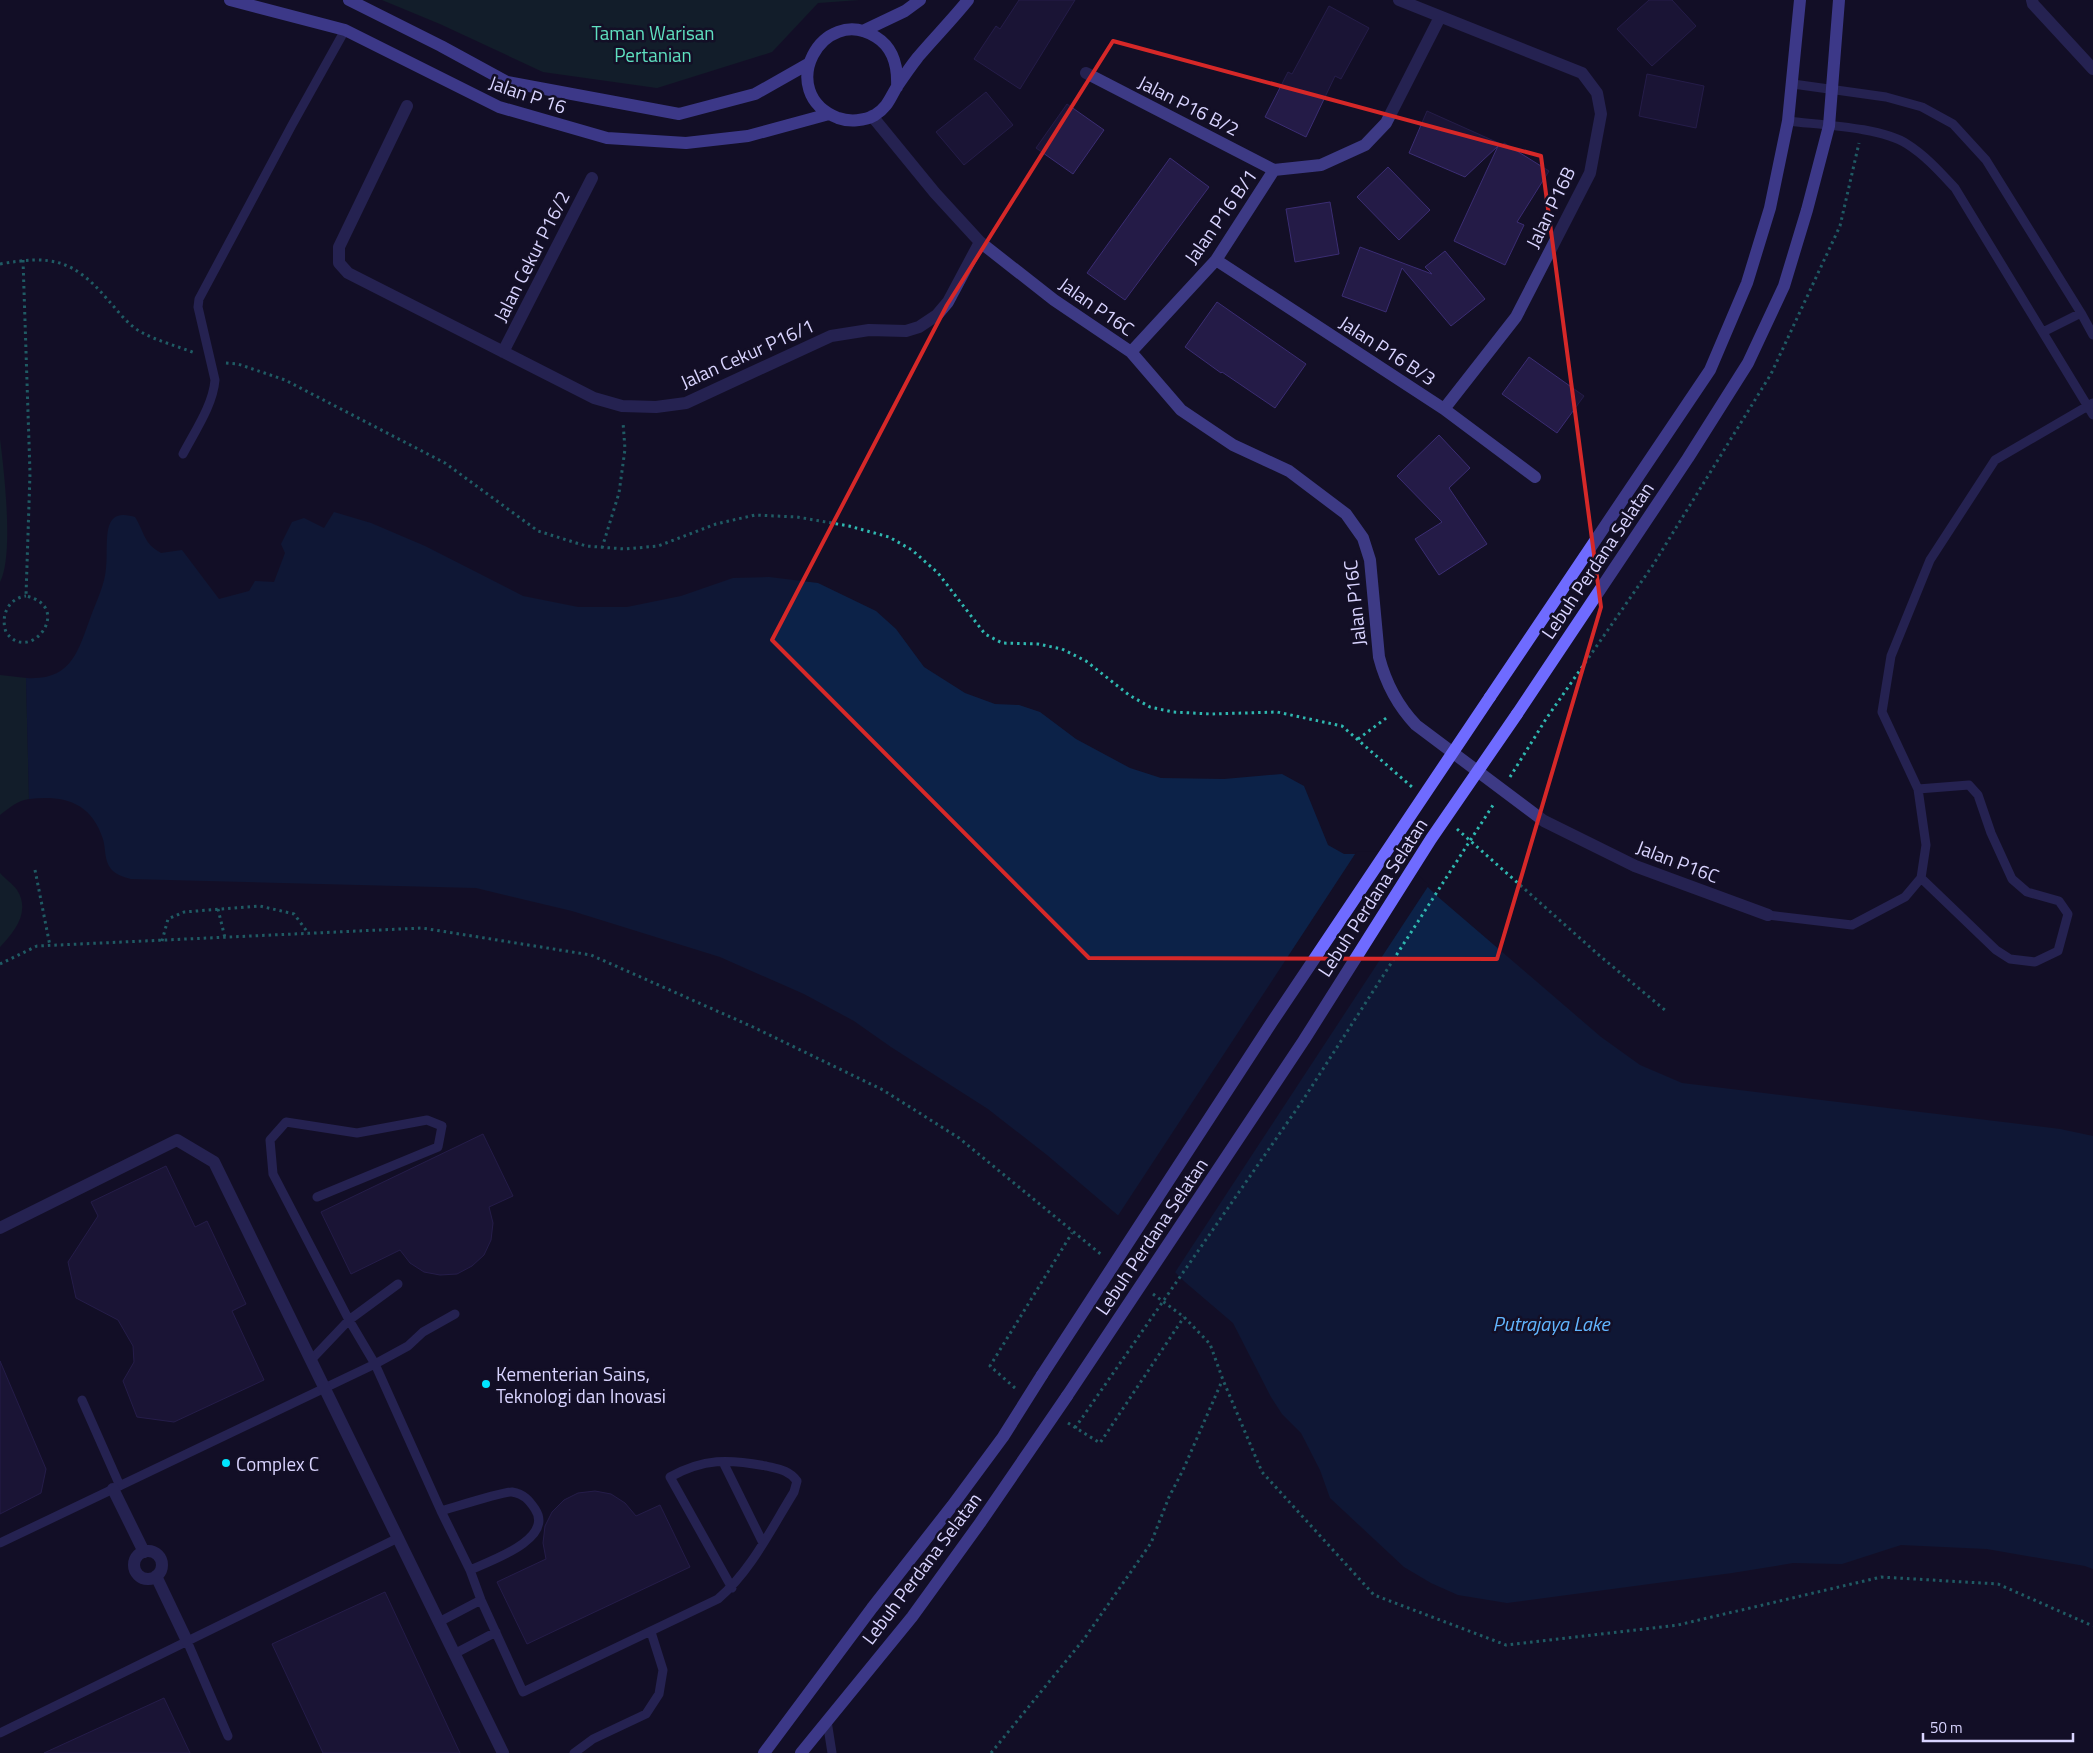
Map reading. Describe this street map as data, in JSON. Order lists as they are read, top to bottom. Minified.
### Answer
{"streets":{"main road":["Jalan P 16","Lebuh Perdana Selatan"],"street":["Jalan P16 B/2","Jalan P16B","Jalan P16 B/1","Jalan Cekur P16/2","Jalan P16C","Jalan P16 B/3","Jalan Cekur P16/1"]},"crossings":[["Jalan P 16","Jalan P16C"],["Jalan P16 B/2","Jalan P16 B/1"],["Jalan P16B","Jalan P16 B/1"],["Jalan P16B","Jalan P16 B/3"],["Jalan P16 B/1","Jalan P16C"],["Jalan P16 B/1","Jalan P16 B/3"],["Jalan Cekur P16/2","Jalan Cekur P16/1"],["Jalan P16C","Jalan Cekur P16/1"]],"water":["Putrajaya Lake"],"parks":["Taman Warisan Pertanian"],"places":["Kementerian Sains, Teknologi dan Inovasi","Complex C"],"scale_bar":"50 m"}
